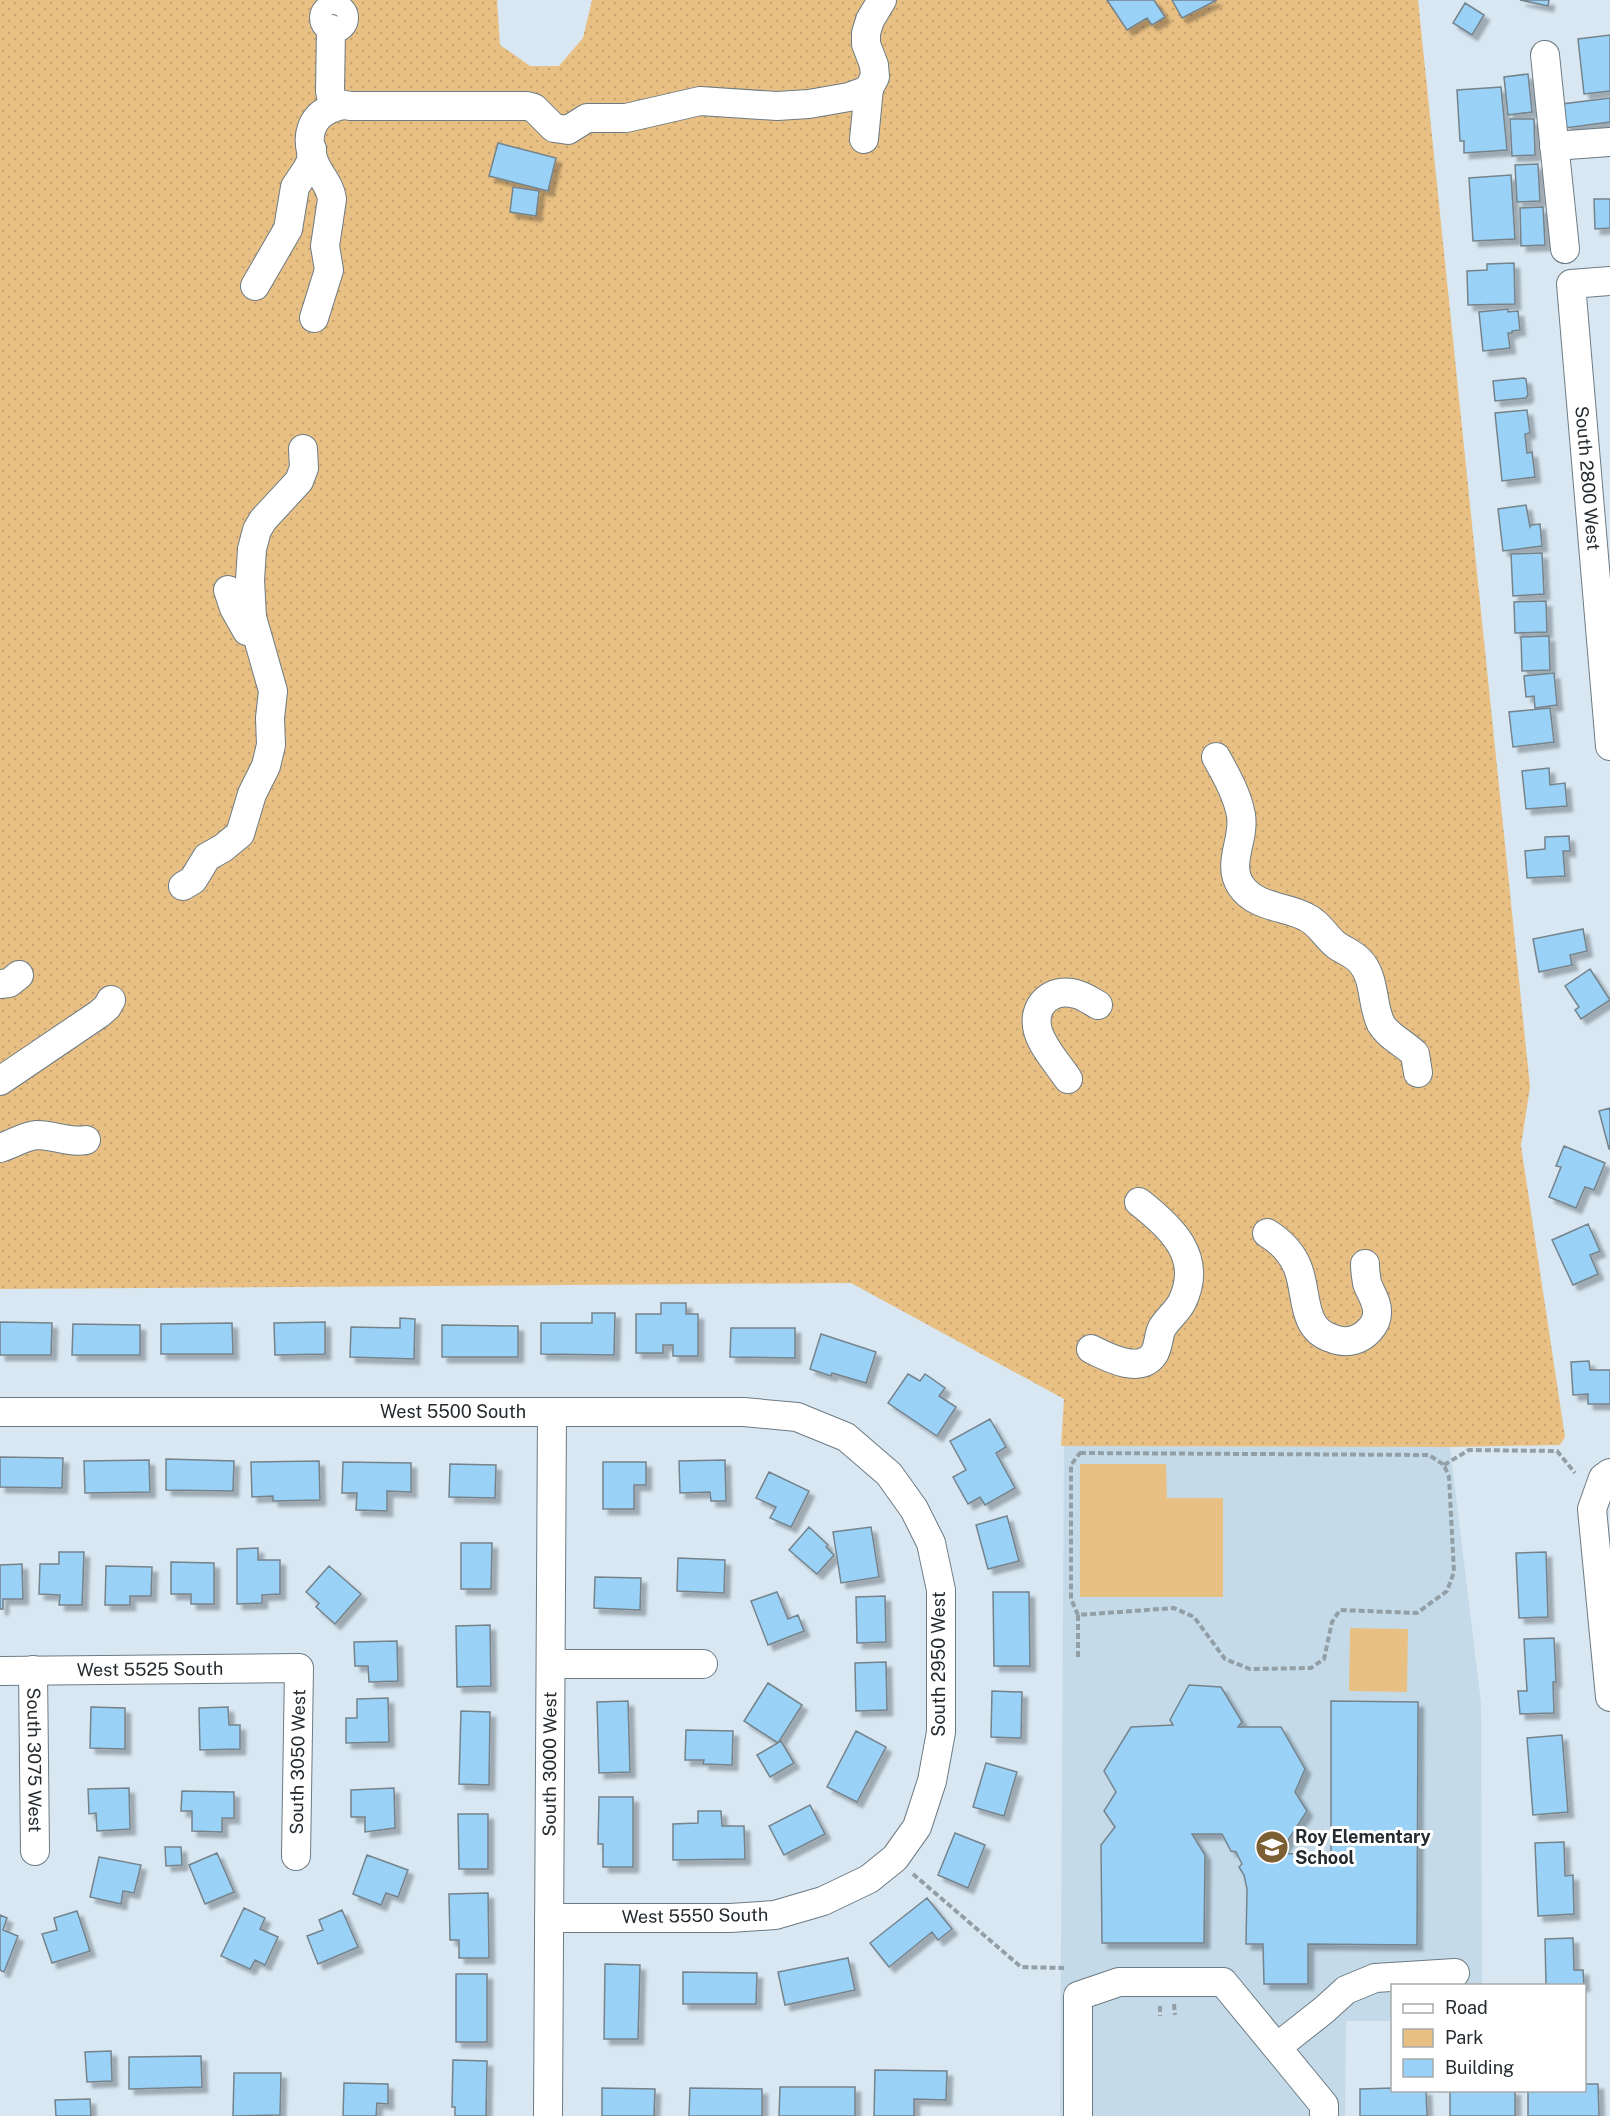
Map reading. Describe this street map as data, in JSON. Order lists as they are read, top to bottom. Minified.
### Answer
{"streets":{"street":["South 2800 West","West 5500 South","South 2950 West","West 5525 South","South 3075 West","South 3050 West","South 3000 West","West 5550 South"]},"crossings":[["West 5500 South","South 2950 West"],["West 5500 South","South 3000 West"],["South 2950 West","West 5550 South"],["West 5525 South","South 3075 West"],["West 5525 South","South 3050 West"],["South 3000 West","West 5550 South"]],"places":{"school or university":["Roy Elementary School"]},"legend":["Road","Park","Building"]}
